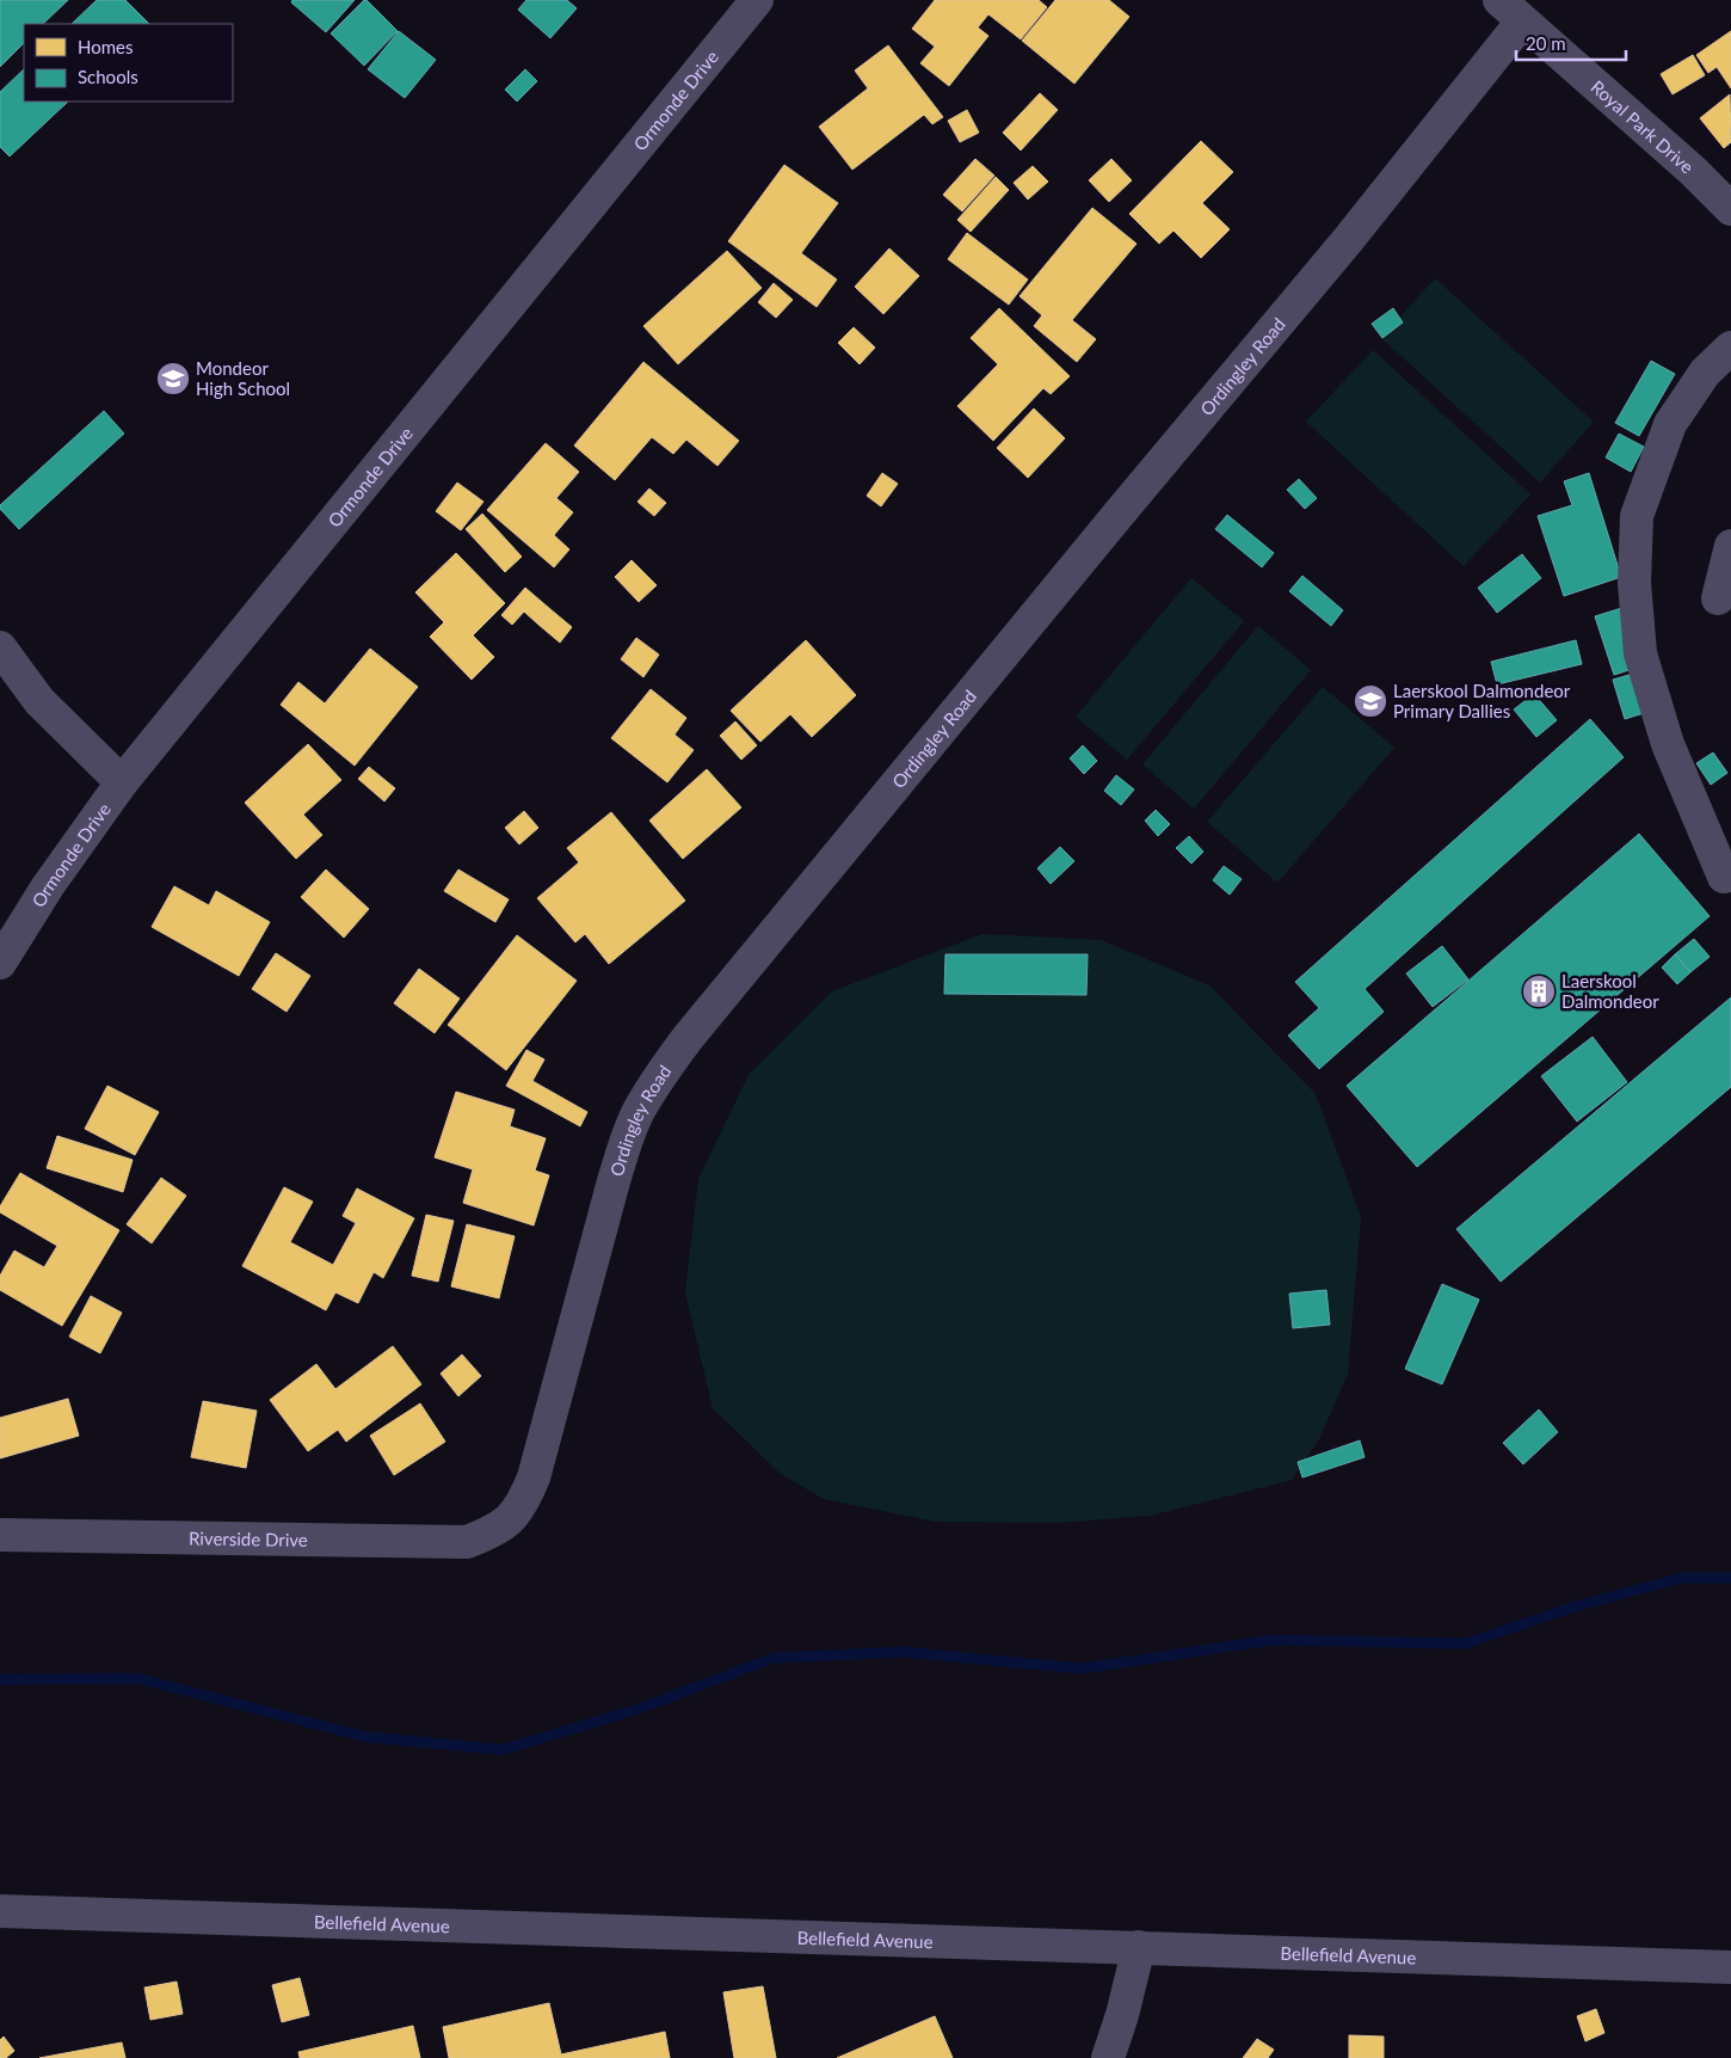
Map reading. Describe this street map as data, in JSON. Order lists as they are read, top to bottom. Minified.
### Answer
{"streets":{"street":["Ormonde Drive","Royal Park Drive","Ordingley Road","Riverside Drive","Bellefield Avenue"]},"crossings":[["Royal Park Drive","Ordingley Road"],["Ordingley Road","Riverside Drive"]],"places":{"school or university":["Mondeor High School","Laerskool Dalmondeor Primary Dallies"],"building":["Laerskool Dalmondeor"]},"legend":["Homes","Schools"],"scale_bar":"20 m"}
